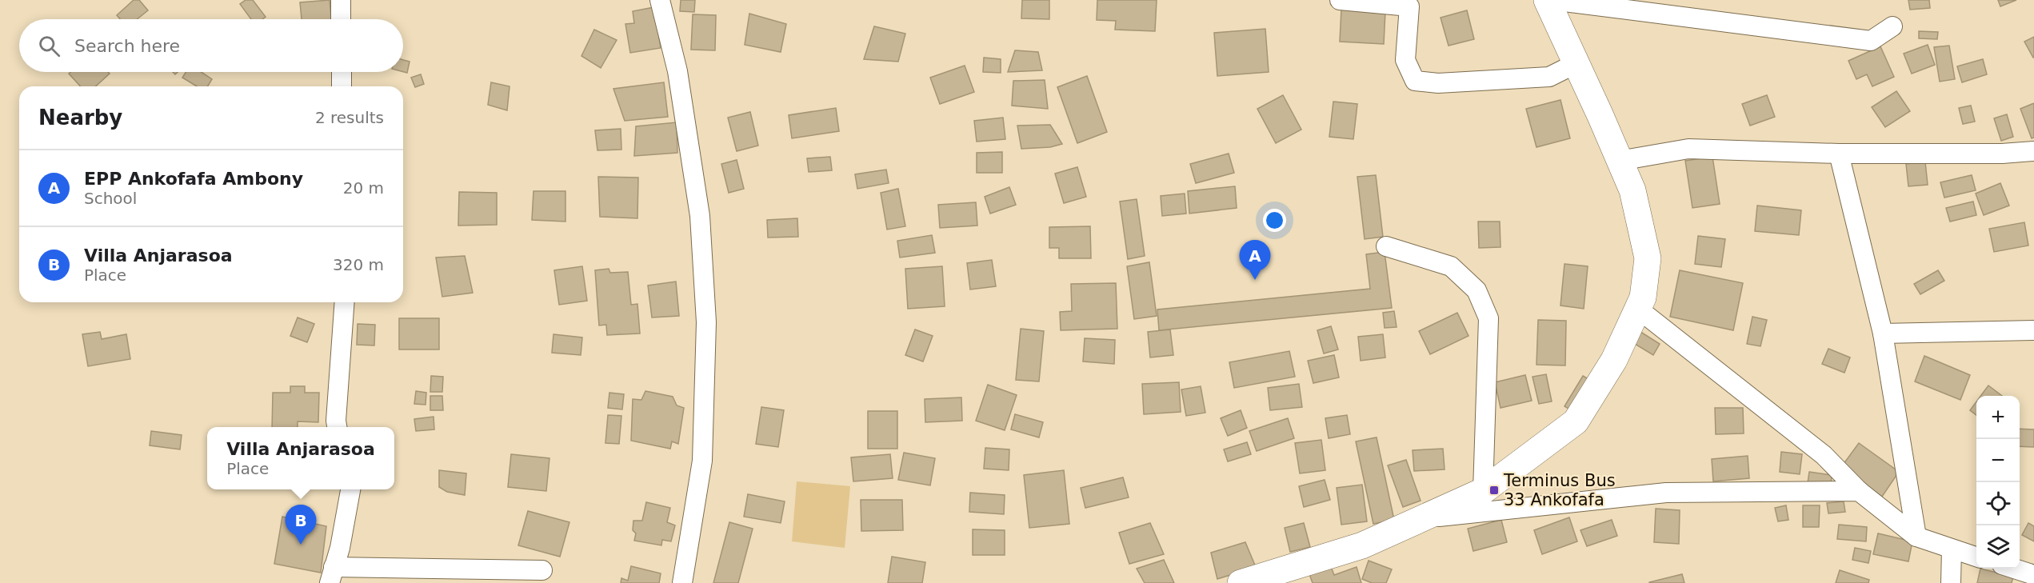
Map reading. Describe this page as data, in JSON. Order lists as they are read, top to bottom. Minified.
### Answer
{"places":{"transit":["Terminus Bus 33 Ankofafa"]},"page":{"search":"Search here","heading":["Nearby","2 results"],"list":[{"mark":"A","name":"EPP Ankofafa Ambony","note":"School","value":"20 m"},{"mark":"B","name":"Villa Anjarasoa","note":"Place","value":"320 m"}],"pins":["A","B"],"map_buttons":["+","−"],"popup":["Villa Anjarasoa","Place"]}}
